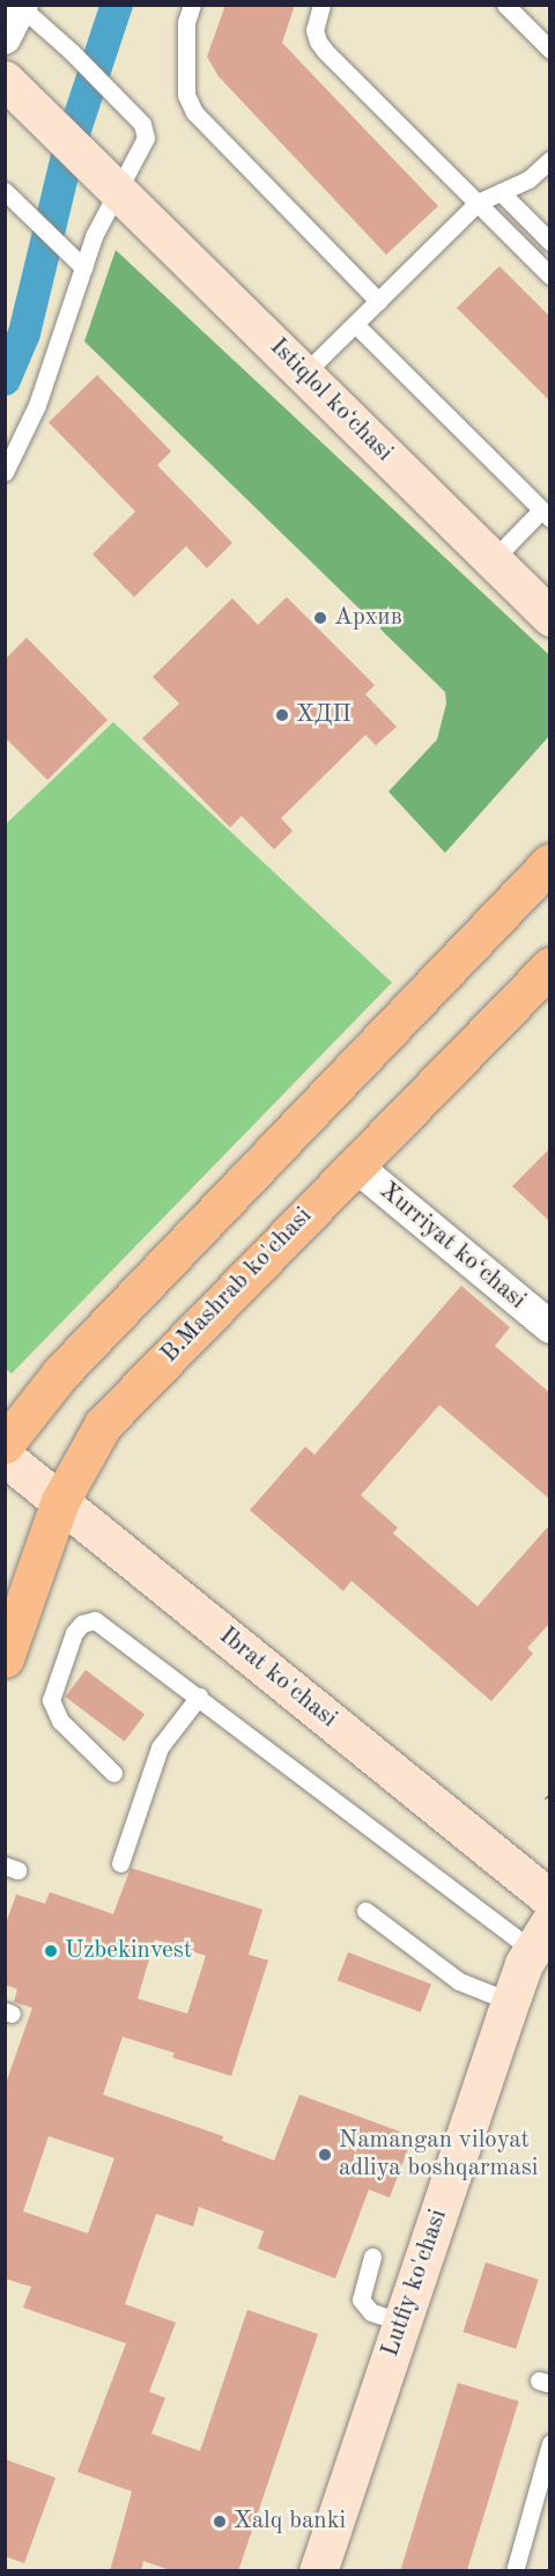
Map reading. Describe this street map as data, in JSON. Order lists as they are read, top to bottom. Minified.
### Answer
{"streets":{"main road":["B.Mashrab ko'chasi"],"street":["Istiqlol koʻchasi","Xurriyat ko‘chasi","Ibrat ko'chasi","Lutfiy ko'chasi"]},"crossings":[["Xurriyat ko‘chasi","B.Mashrab ko'chasi"],["B.Mashrab ko'chasi","Ibrat ko'chasi"]],"places":["Архив","ХДП","Uzbekinvest","Namangan viloyat adliya boshqarmasi","Xalq banki"]}
